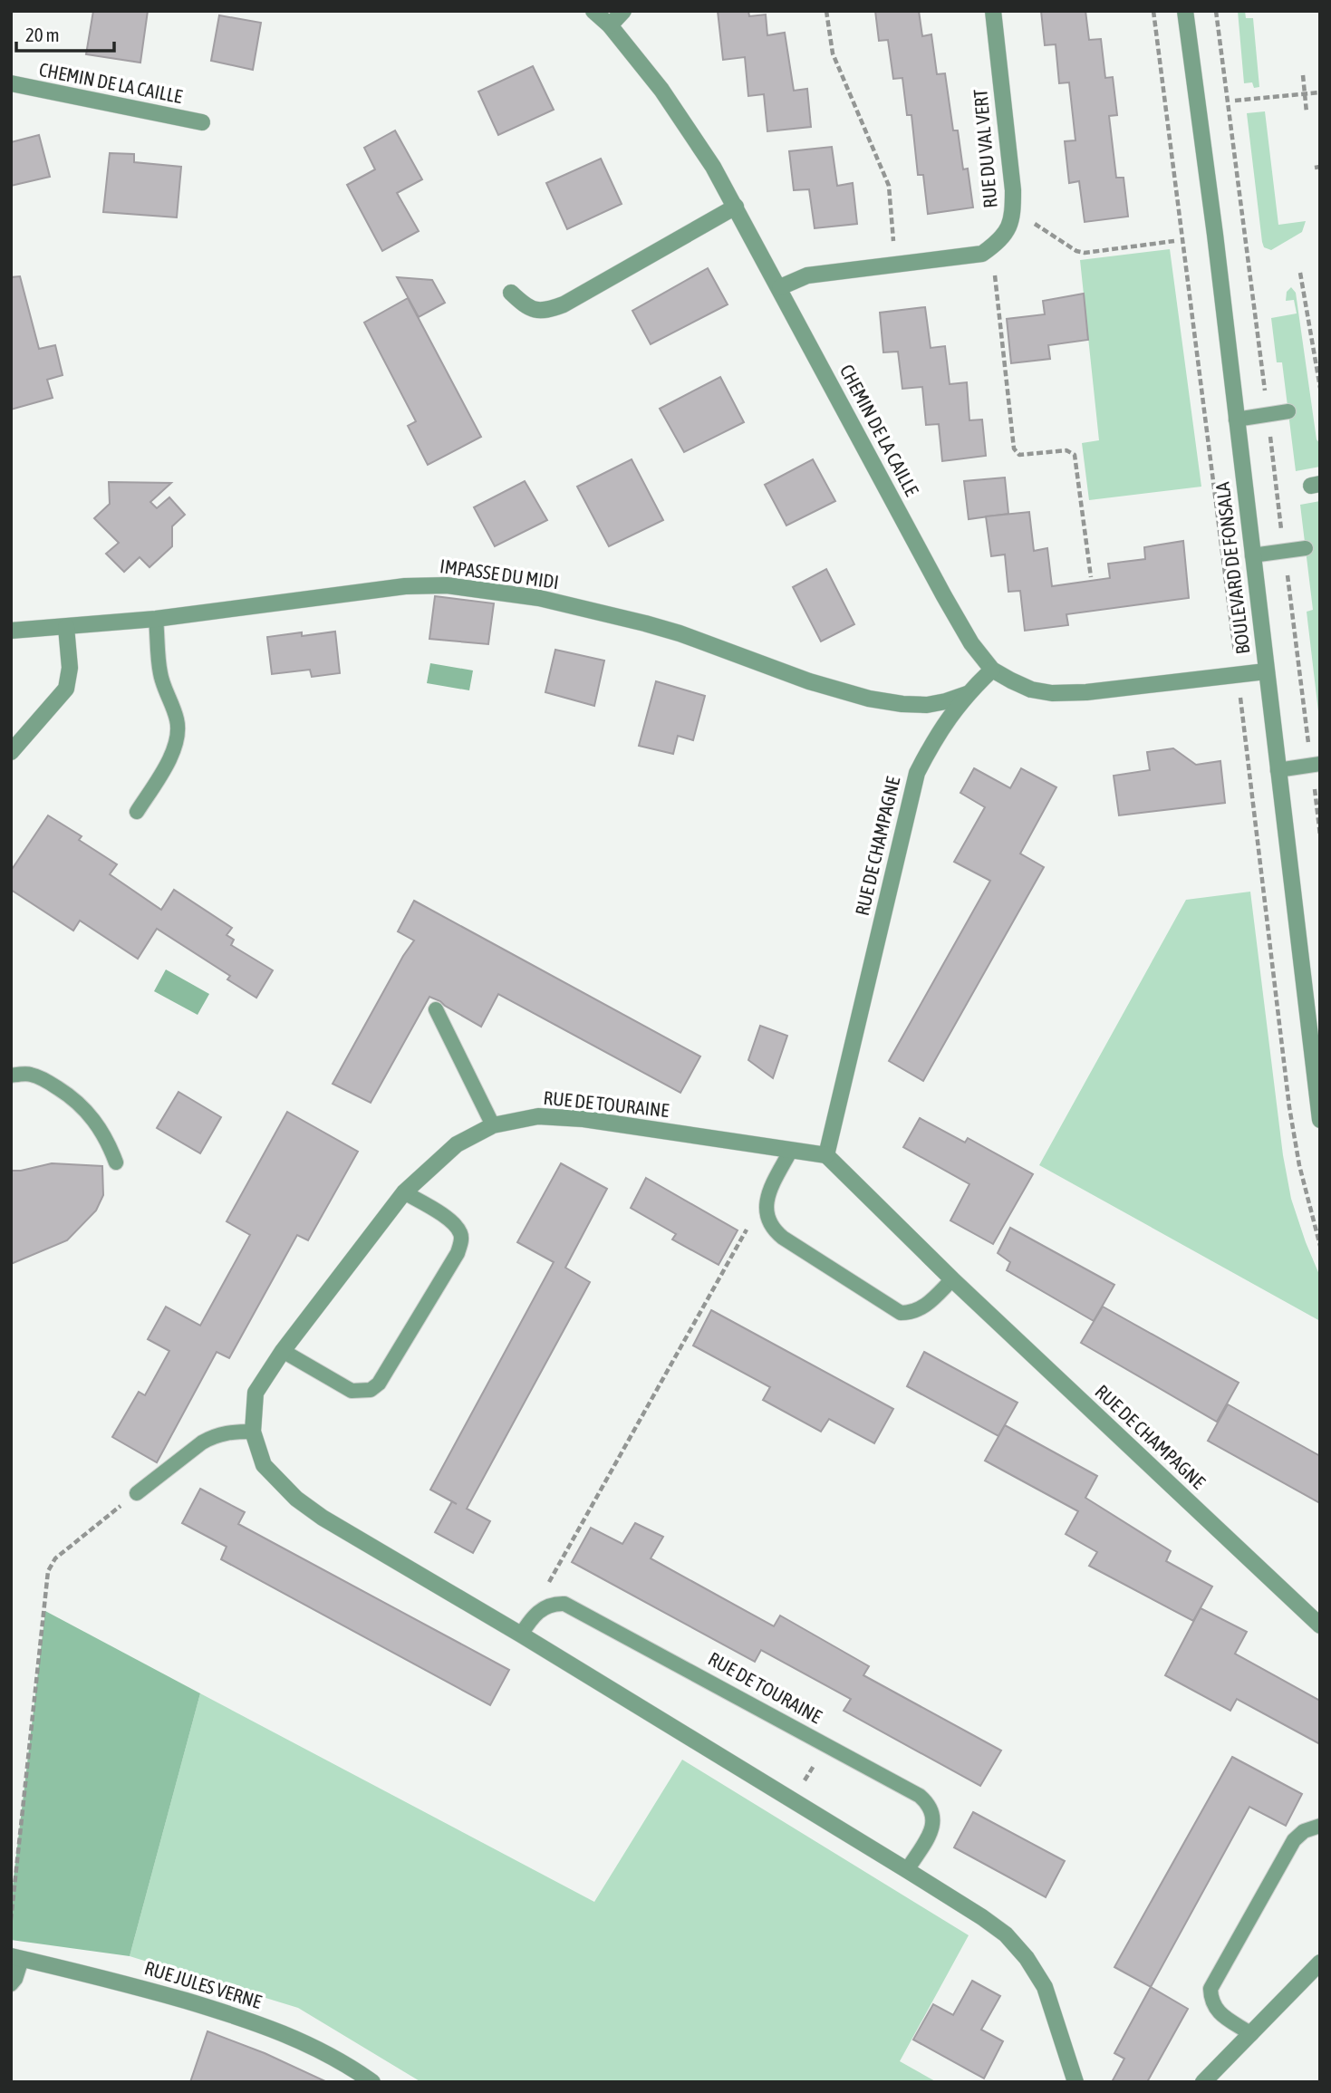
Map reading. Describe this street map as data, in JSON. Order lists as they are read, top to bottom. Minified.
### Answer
{"streets":{"street":["CHEMIN DE LA CAILLE","RUE DU VAL VERT","BOULEVARD DE FONSALA","IMPASSE DU MIDI","RUE DE CHAMPAGNE","RUE DE TOURAINE","RUE JULES VERNE"]},"crossings":[["CHEMIN DE LA CAILLE","RUE DE CHAMPAGNE"],["IMPASSE DU MIDI","RUE DE CHAMPAGNE"],["RUE DE CHAMPAGNE","RUE DE TOURAINE"]],"scale_bar":"20 m"}
